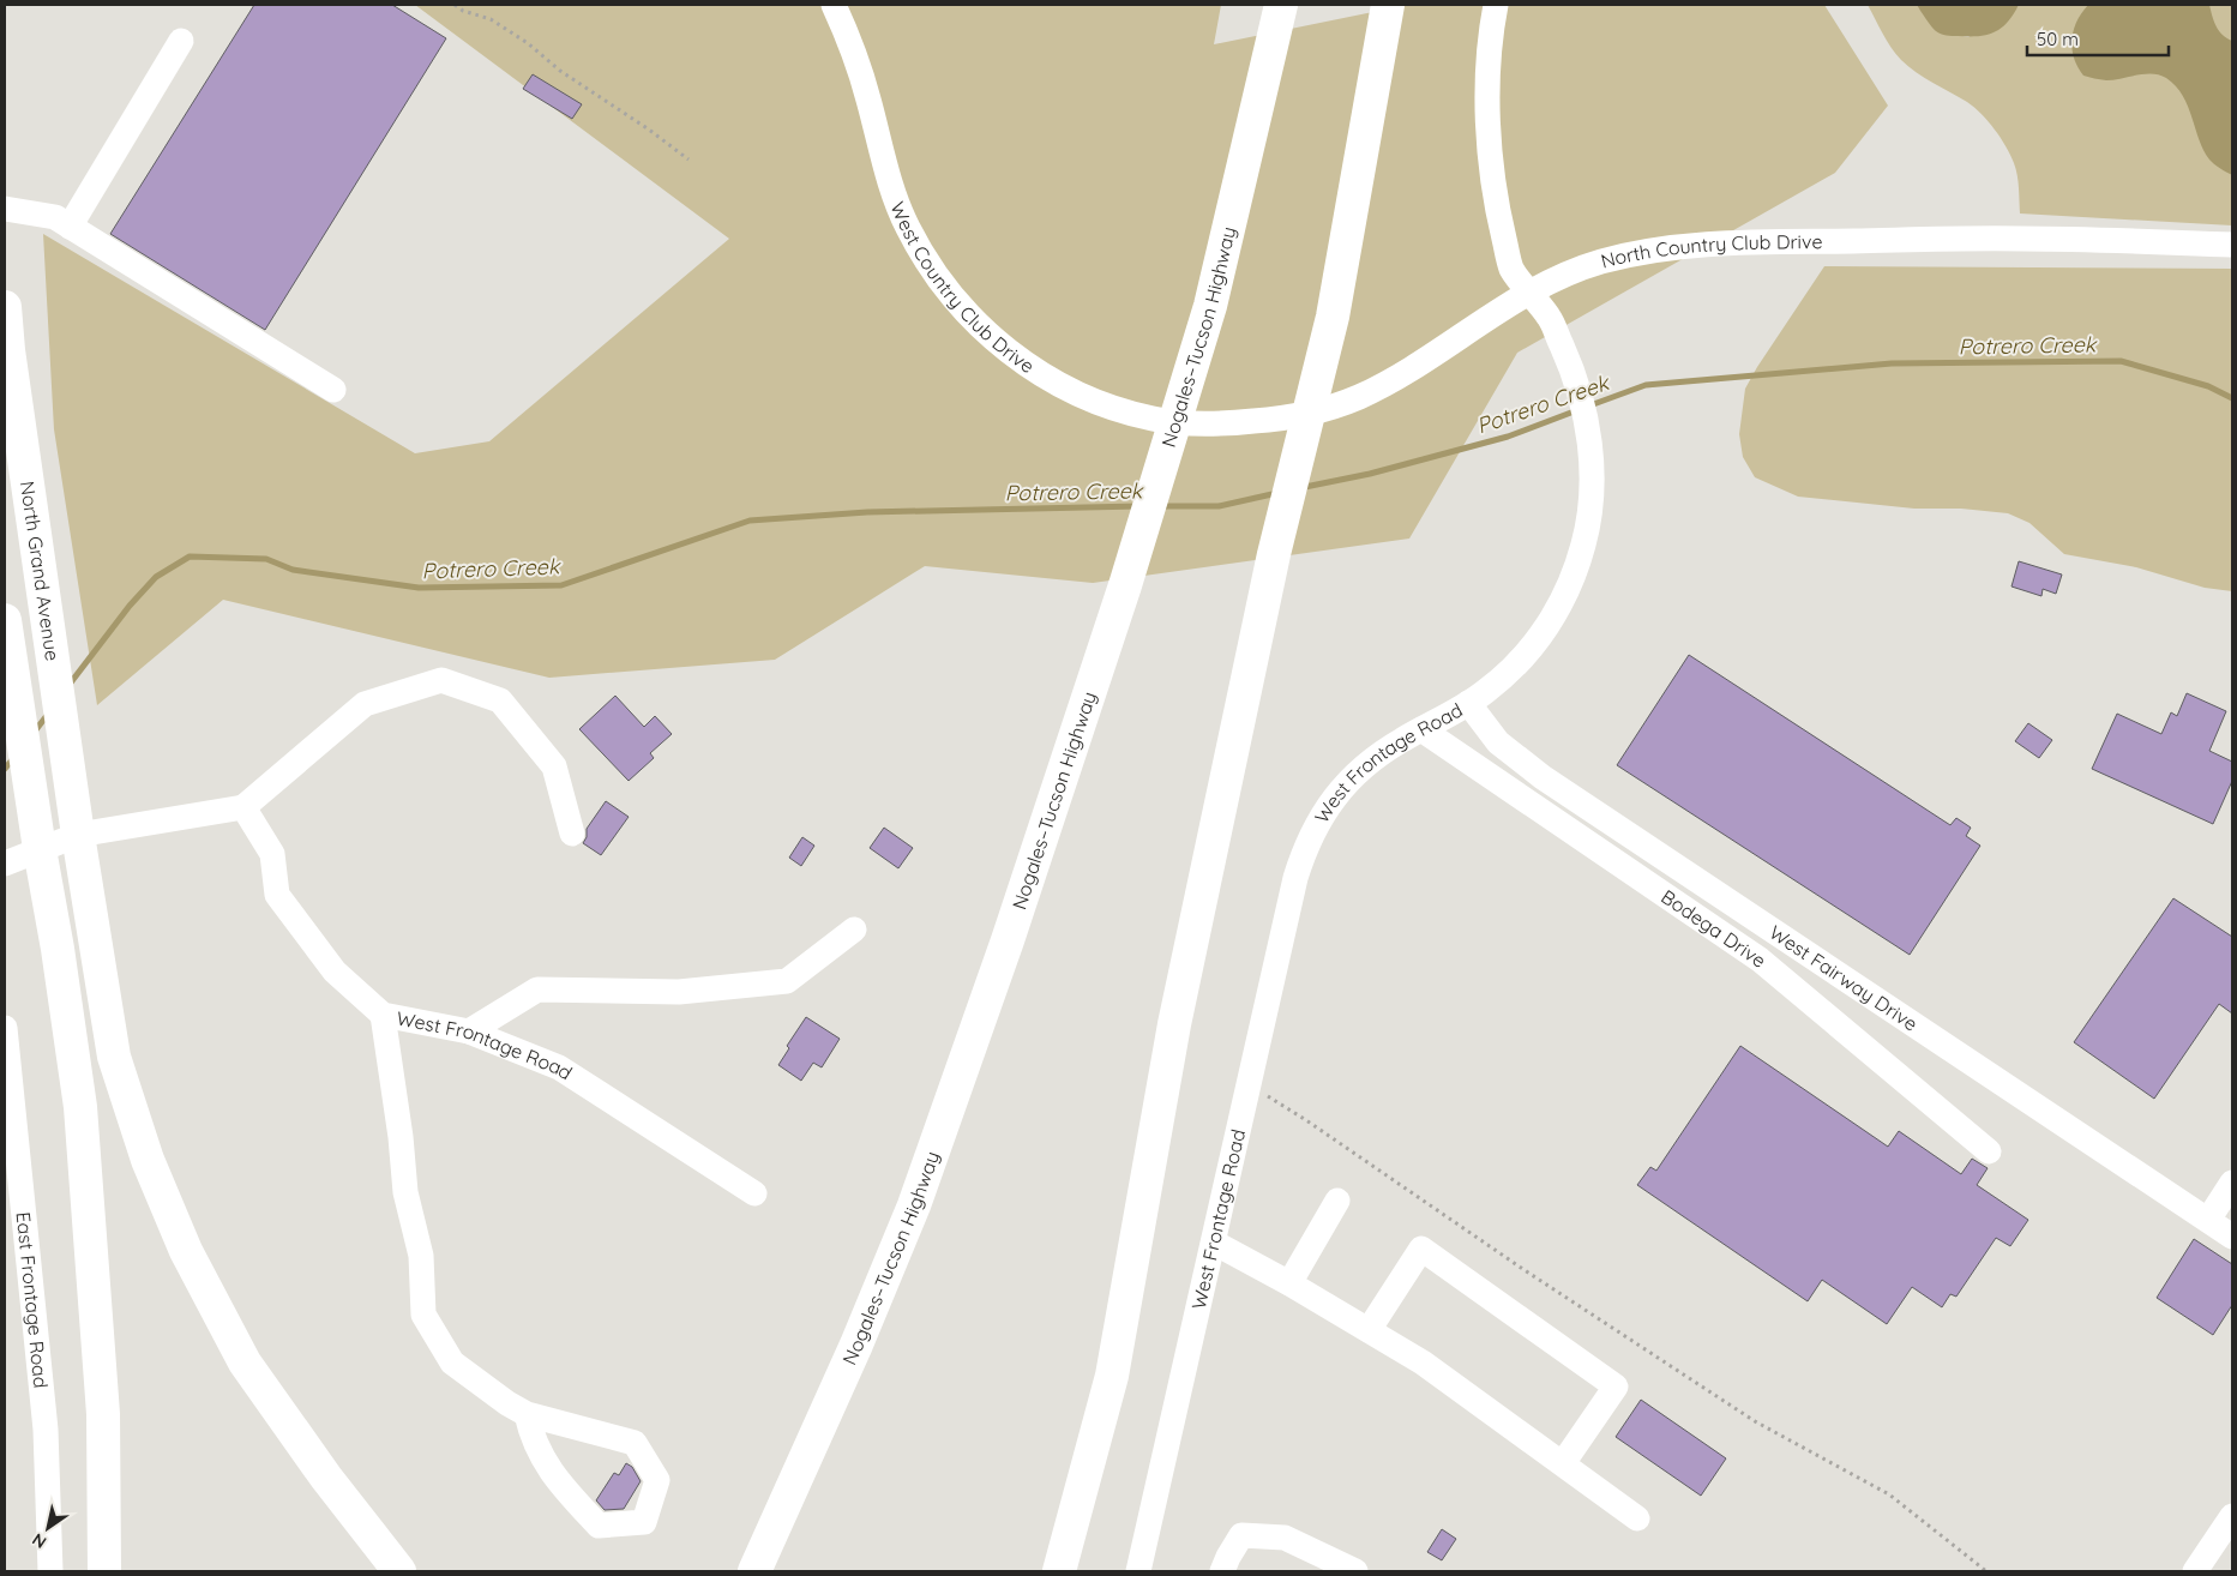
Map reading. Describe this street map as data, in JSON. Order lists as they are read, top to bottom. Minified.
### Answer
{"streets":{"main road":["Nogales–Tucson Highway","North Grand Avenue"],"street":["North Country Club Drive","West Country Club Drive","West Frontage Road","Bodega Drive","West Fairway Drive","East Frontage Road"]},"crossings":[["North Country Club Drive","West Country Club Drive"],["North Country Club Drive","West Frontage Road"],["West Frontage Road","Bodega Drive"],["West Frontage Road","West Fairway Drive"]],"water":["Potrero Creek"],"scale_bar":"50 m","north":"bottom left"}
